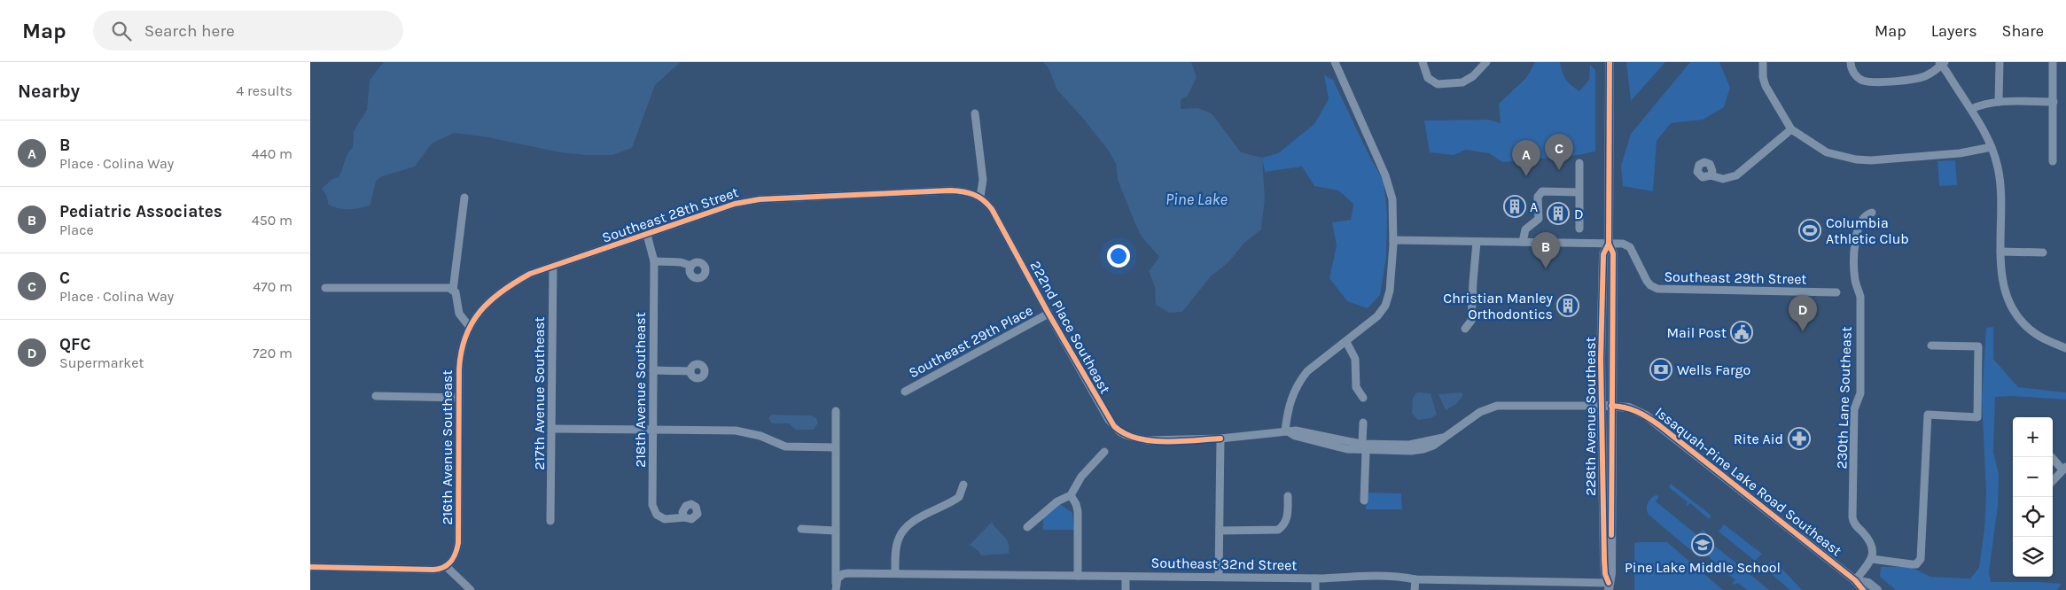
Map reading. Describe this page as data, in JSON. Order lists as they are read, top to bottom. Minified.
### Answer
{"streets":{"main road":["228th Avenue Southeast","Issaquah-Pine Lake Road Southeast"],"street":["Southeast 28th Street","Southeast 29th Street","222nd Place Southeast","Southeast 29th Place","218th Avenue Southeast","217th Avenue Southeast","230th Lane Southeast","216th Avenue Southeast","Southeast 32nd Street"]},"crossings":[["Southeast 28th Street","222nd Place Southeast"],["Southeast 28th Street","218th Avenue Southeast"],["Southeast 28th Street","217th Avenue Southeast"],["Southeast 28th Street","216th Avenue Southeast"],["Southeast 29th Street","228th Avenue Southeast"],["222nd Place Southeast","Southeast 29th Place"],["222nd Place Southeast","Issaquah-Pine Lake Road Southeast"],["228th Avenue Southeast","Issaquah-Pine Lake Road Southeast"],["228th Avenue Southeast","Southeast 32nd Street"]],"water":["Pine Lake"],"places":{"building":["A","D","Christian Manley Orthodontics"],"sports":["Columbia Athletic Club"],"public building":["Mail Post"],"bank":["Wells Fargo"],"pharmacy":["Rite Aid"],"school or university":["Pine Lake Middle School"]},"page":{"header":"Map","search":"Search here","nav":["Map","Layers","Share"],"heading":["Nearby","4 results"],"list":[{"mark":"A","name":"B","note":"Place · Colina Way","value":"440 m"},{"mark":"B","name":"Pediatric Associates","note":"Place","value":"450 m"},{"mark":"C","name":"C","note":"Place · Colina Way","value":"470 m"},{"mark":"D","name":"QFC","note":"Supermarket","value":"720 m"}],"pins":["C","A","B","D"],"map_buttons":["+","−"]}}
